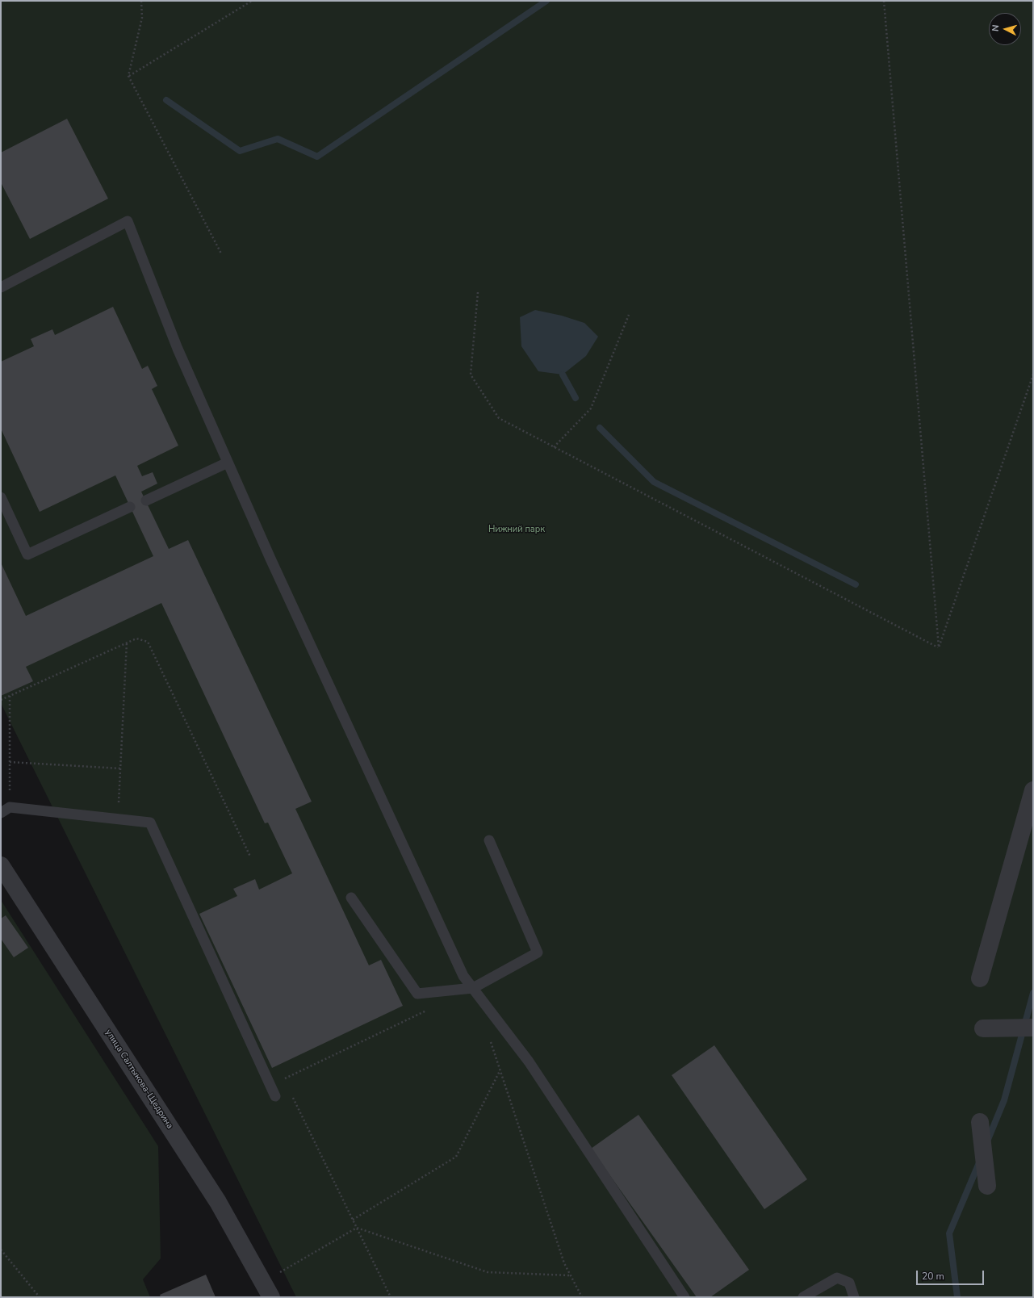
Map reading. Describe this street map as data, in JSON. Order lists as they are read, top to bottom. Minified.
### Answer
{"streets":{"street":["улица Салтыкова-Щедрина"]},"parks":["Нижний парк"],"scale_bar":"20 m","north":"left"}
